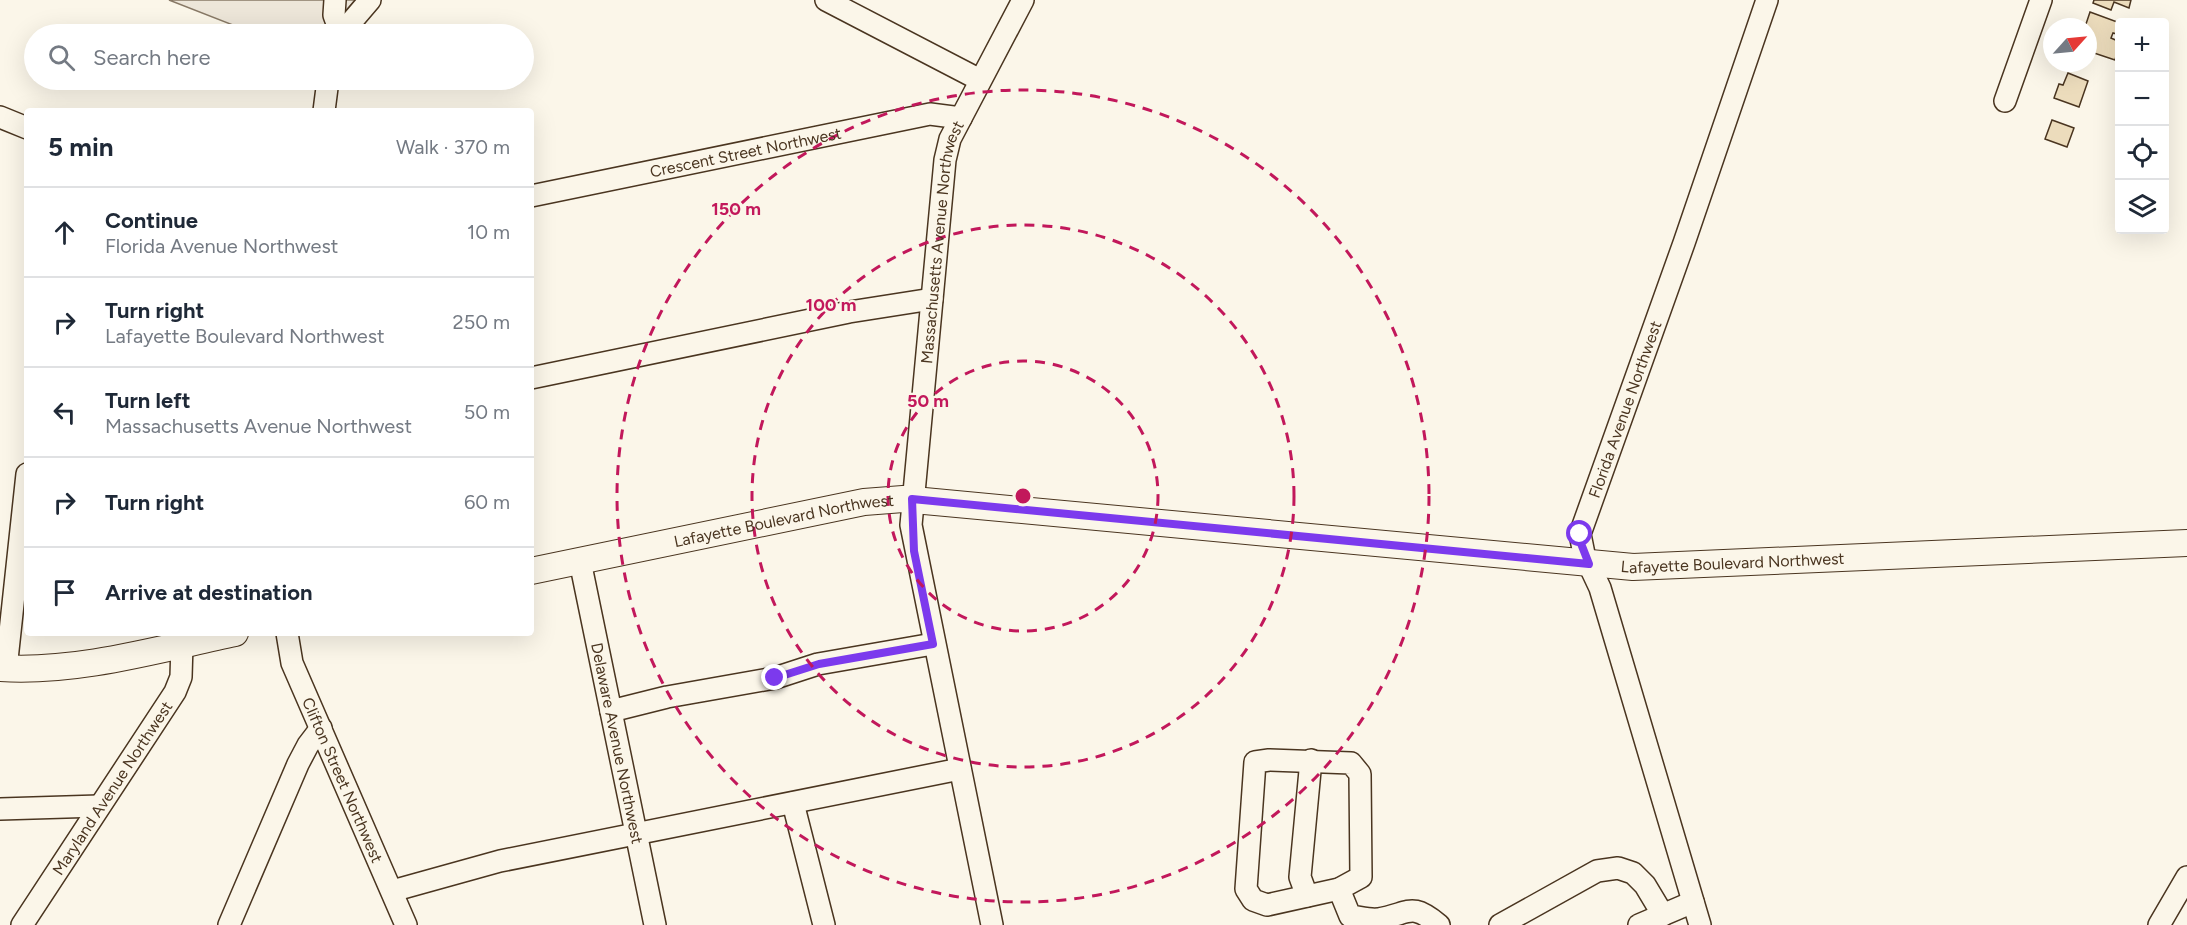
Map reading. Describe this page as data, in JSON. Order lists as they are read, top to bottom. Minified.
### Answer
{"streets":{"main road":["Lafayette Boulevard Northwest"],"street":["Crescent Street Northwest","Massachusetts Avenue Northwest","Florida Avenue Northwest","Delaware Avenue Northwest","Clifton Street Northwest","Maryland Avenue Northwest"]},"crossings":[["Crescent Street Northwest","Massachusetts Avenue Northwest"],["Massachusetts Avenue Northwest","Lafayette Boulevard Northwest"],["Florida Avenue Northwest","Lafayette Boulevard Northwest"],["Lafayette Boulevard Northwest","Delaware Avenue Northwest"]],"north":"top right","page":{"map_buttons":["+","−"],"search":"Search here","heading":["5 min","Walk · 370 m"],"list":[["Continue","Florida Avenue Northwest","10 m"],["Turn right","Lafayette Boulevard Northwest","250 m"],["Turn left","Massachusetts Avenue Northwest","50 m"],["Turn right","60 m"],"Arrive at destination"]},"rings":["150 m","100 m","50 m"]}
